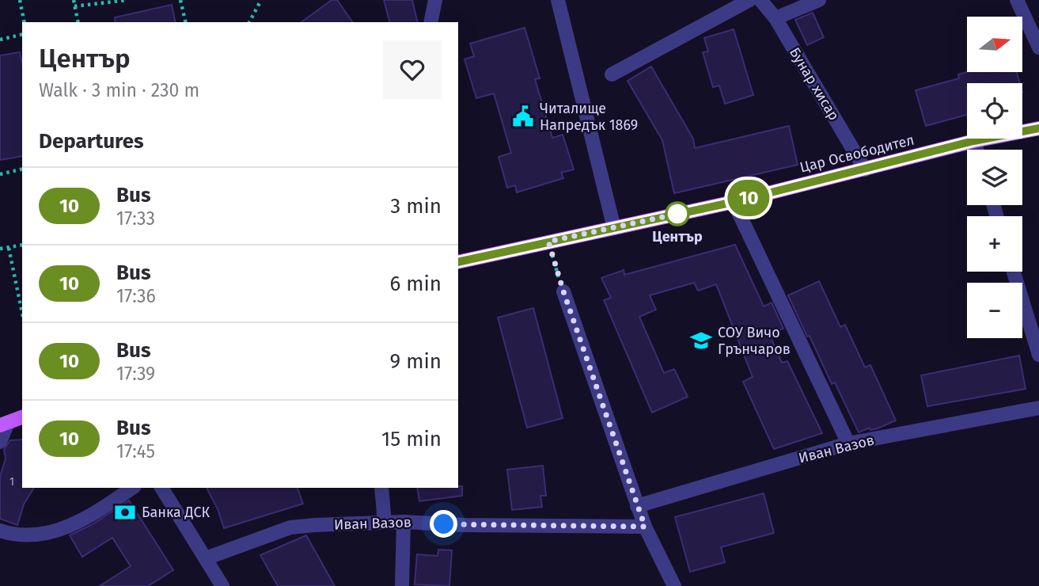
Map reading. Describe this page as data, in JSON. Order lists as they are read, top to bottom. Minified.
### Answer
{"streets":{"main road":["Цар Освободител"],"street":["Бунар хисар","Иван Вазов"]},"crossings":[["Бунар хисар","Цар Освободител"]],"places":{"public building":["Читалище Напредък 1869"],"other":["Център"],"school or university":["СОУ Вичо Грънчаров"],"bank":["Банка ДСК"]},"lines":["bus line 10"],"house_numbers":["1"],"north":"right","page":{"on_map":"10","map_buttons":["+","−"],"heading":[["Център","Walk · 3 min · 230 m"],"Departures"],"list":[{"mark":"10","name":"Bus","note":"17:33","value":"3 min"},{"mark":"10","name":"Bus","note":"17:36","value":"6 min"},{"mark":"10","name":"Bus","note":"17:39","value":"9 min"},{"mark":"10","name":"Bus","note":"17:45","value":"15 min"}]}}
